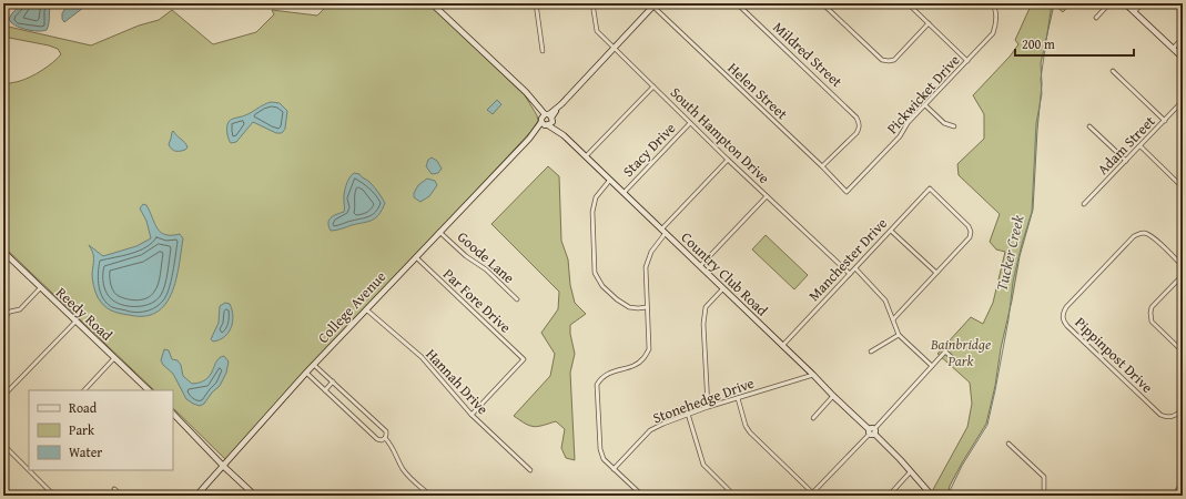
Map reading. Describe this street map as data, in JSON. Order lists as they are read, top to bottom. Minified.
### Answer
{"streets":{"street":["Mildred Street","Helen Street","Pickwicket Drive","South Hampton Drive","Adam Street","Stacy Drive","Goode Lane","Manchester Drive","Country Club Road","Par Fore Drive","College Avenue","Reedy Road","Pippinpost Drive","Hannah Drive","Stonehedge Drive"]},"crossings":[["Mildred Street","Helen Street"],["Helen Street","Pickwicket Drive"],["Helen Street","College Avenue"],["South Hampton Drive","Stacy Drive"],["South Hampton Drive","Manchester Drive"],["South Hampton Drive","College Avenue"],["Stacy Drive","Country Club Road"],["Goode Lane","College Avenue"],["Manchester Drive","Country Club Road"],["Country Club Road","College Avenue"],["Country Club Road","Stonehedge Drive"],["Par Fore Drive","College Avenue"],["Par Fore Drive","Hannah Drive"],["College Avenue","Hannah Drive"]],"water":["Tucker Creek"],"parks":["Bainbridge Park"],"legend":["Road","Park","Water"],"scale_bar":"200 m"}
